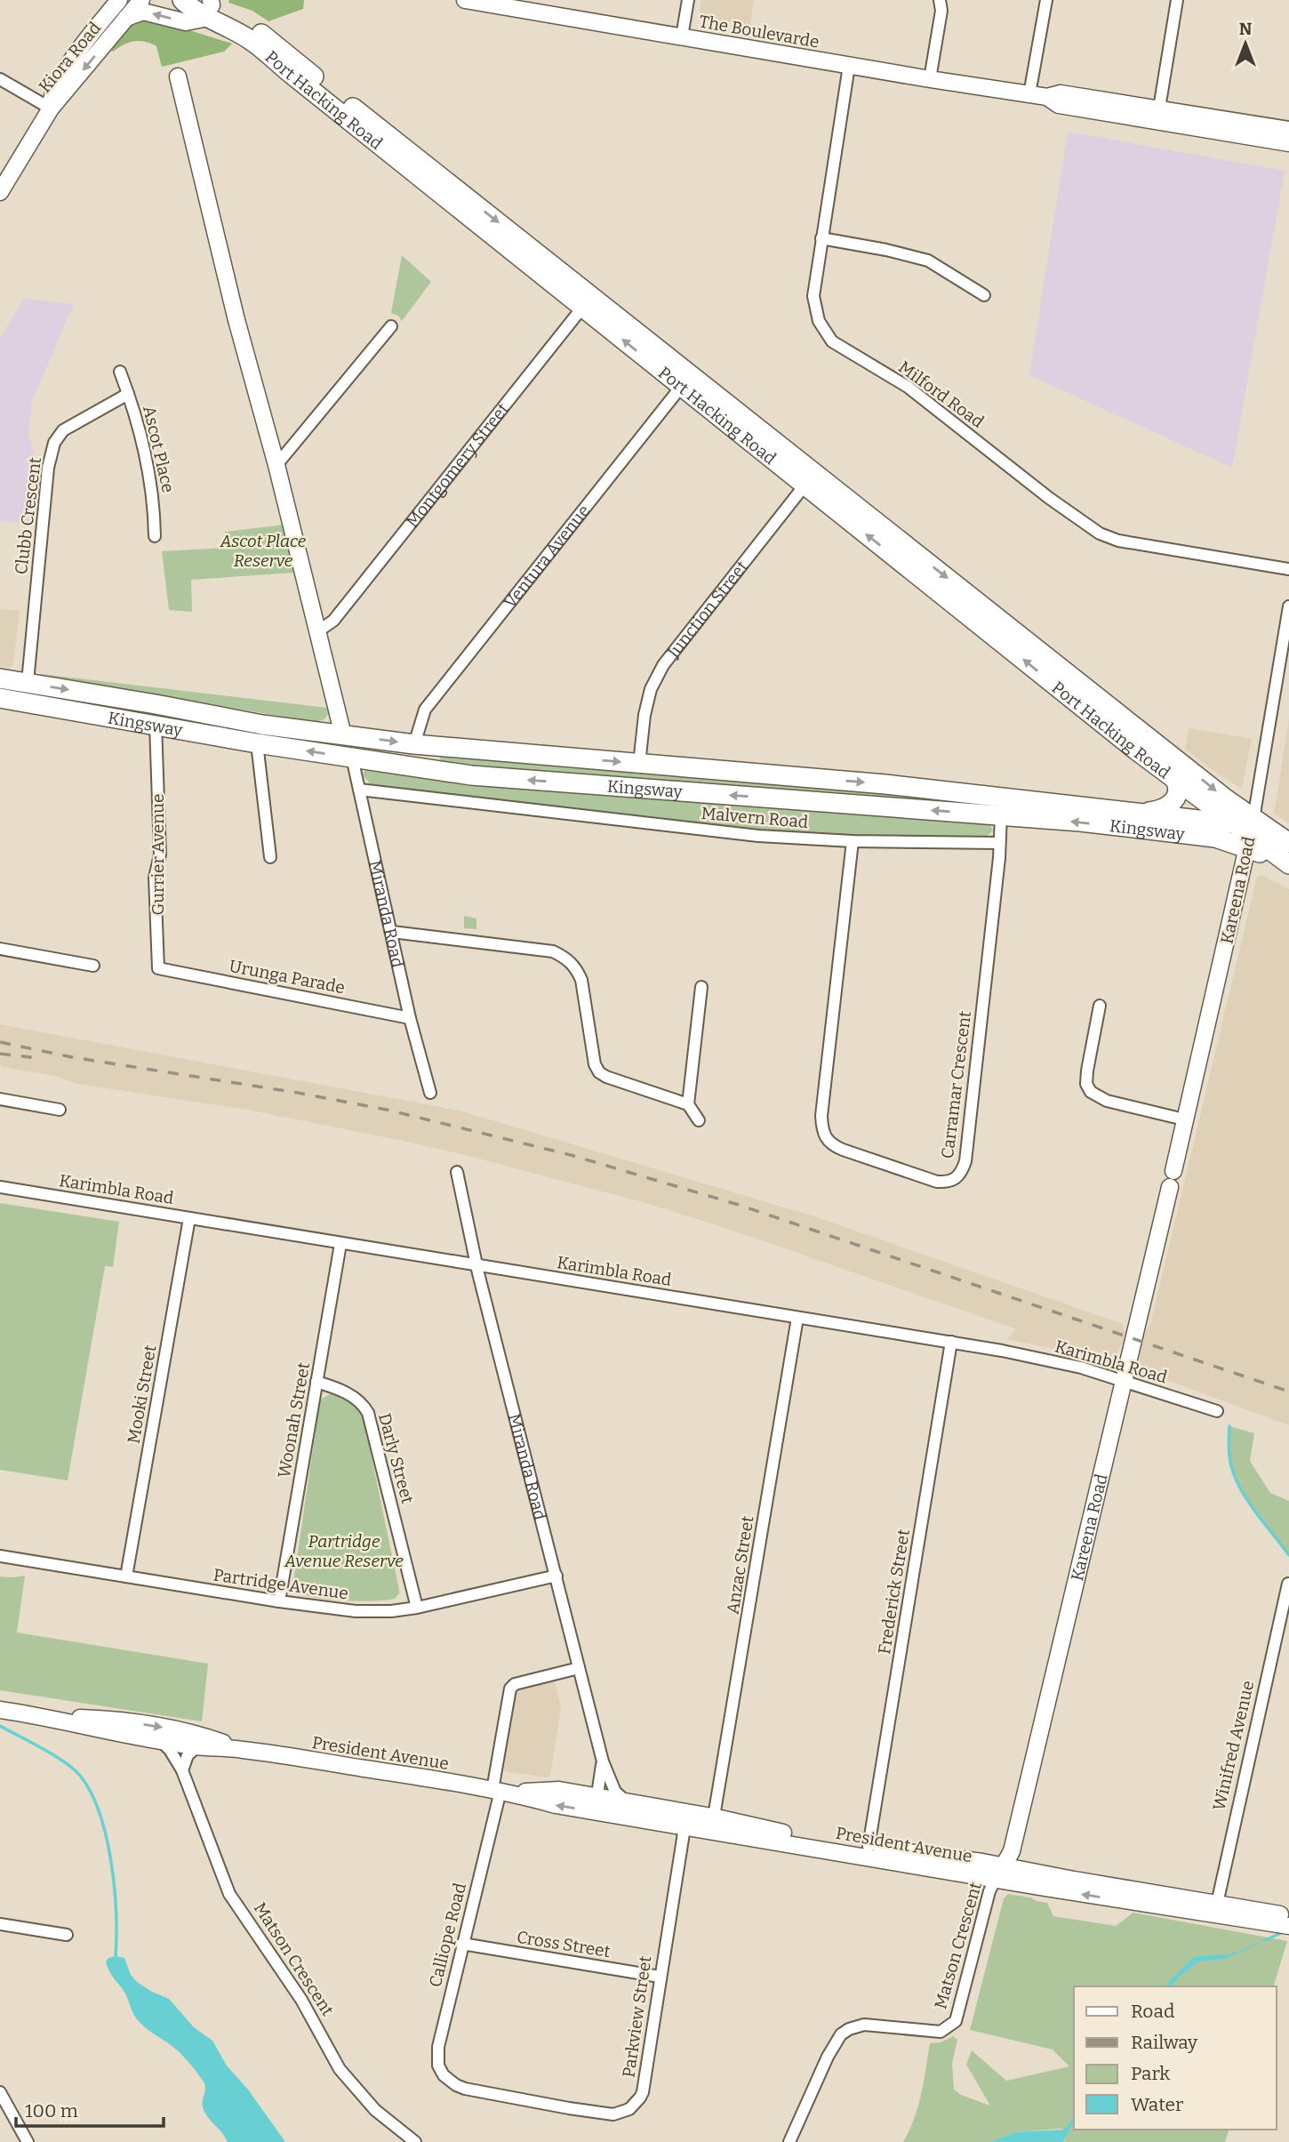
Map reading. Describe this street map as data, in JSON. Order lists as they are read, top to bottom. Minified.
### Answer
{"streets":{"main road":["The Boulevarde","Kiora Road","Port Hacking Road","Kingsway","Gurrier Avenue","Kareena Road","Miranda Road","President Avenue"],"street":["Milford Road","Ascot Place","Montgomery Street","Clubb Crescent","Ventura Avenue","Junction Street","Malvern Road","Urunga Parade","Carramar Crescent","Karimbla Road","Mooki Street","Woonah Street","Darly Street","Anzac Street","Partridge Avenue","Frederick Street","Winifred Avenue","Calliope Road","Cross Street","Matson Crescent","Parkview Street"]},"crossings":[["The Boulevarde","Milford Road"],["Port Hacking Road","Montgomery Street"],["Port Hacking Road","Ventura Avenue"],["Port Hacking Road","Junction Street"],["Port Hacking Road","Kingsway"],["Port Hacking Road","Kareena Road"],["Ascot Place","Clubb Crescent"],["Clubb Crescent","Kingsway"],["Ventura Avenue","Kingsway"],["Junction Street","Kingsway"],["Kingsway","Gurrier Avenue"],["Kingsway","Kareena Road"],["Kingsway","Miranda Road"],["Kingsway","Carramar Crescent"],["Malvern Road","Miranda Road"],["Malvern Road","Carramar Crescent"],["Gurrier Avenue","Urunga Parade"],["Kareena Road","Karimbla Road"],["Kareena Road","President Avenue"],["Kareena Road","Matson Crescent"],["Miranda Road","Urunga Parade"],["Miranda Road","Karimbla Road"],["Miranda Road","Partridge Avenue"],["Miranda Road","President Avenue"],["Miranda Road","Calliope Road"],["Karimbla Road","Mooki Street"],["Karimbla Road","Woonah Street"],["Karimbla Road","Anzac Street"],["Karimbla Road","Frederick Street"],["Mooki Street","Partridge Avenue"],["Woonah Street","Darly Street"],["Woonah Street","Partridge Avenue"],["Darly Street","Partridge Avenue"],["Anzac Street","President Avenue"],["Frederick Street","President Avenue"],["Winifred Avenue","President Avenue"],["President Avenue","Calliope Road"],["President Avenue","Matson Crescent"],["President Avenue","Parkview Street"],["Calliope Road","Cross Street"],["Calliope Road","Parkview Street"],["Cross Street","Parkview Street"]],"parks":["Ascot Place Reserve","Partridge Avenue Reserve"],"legend":["Road","Railway","Park","Water"],"scale_bar":"100 m","north":"top"}
